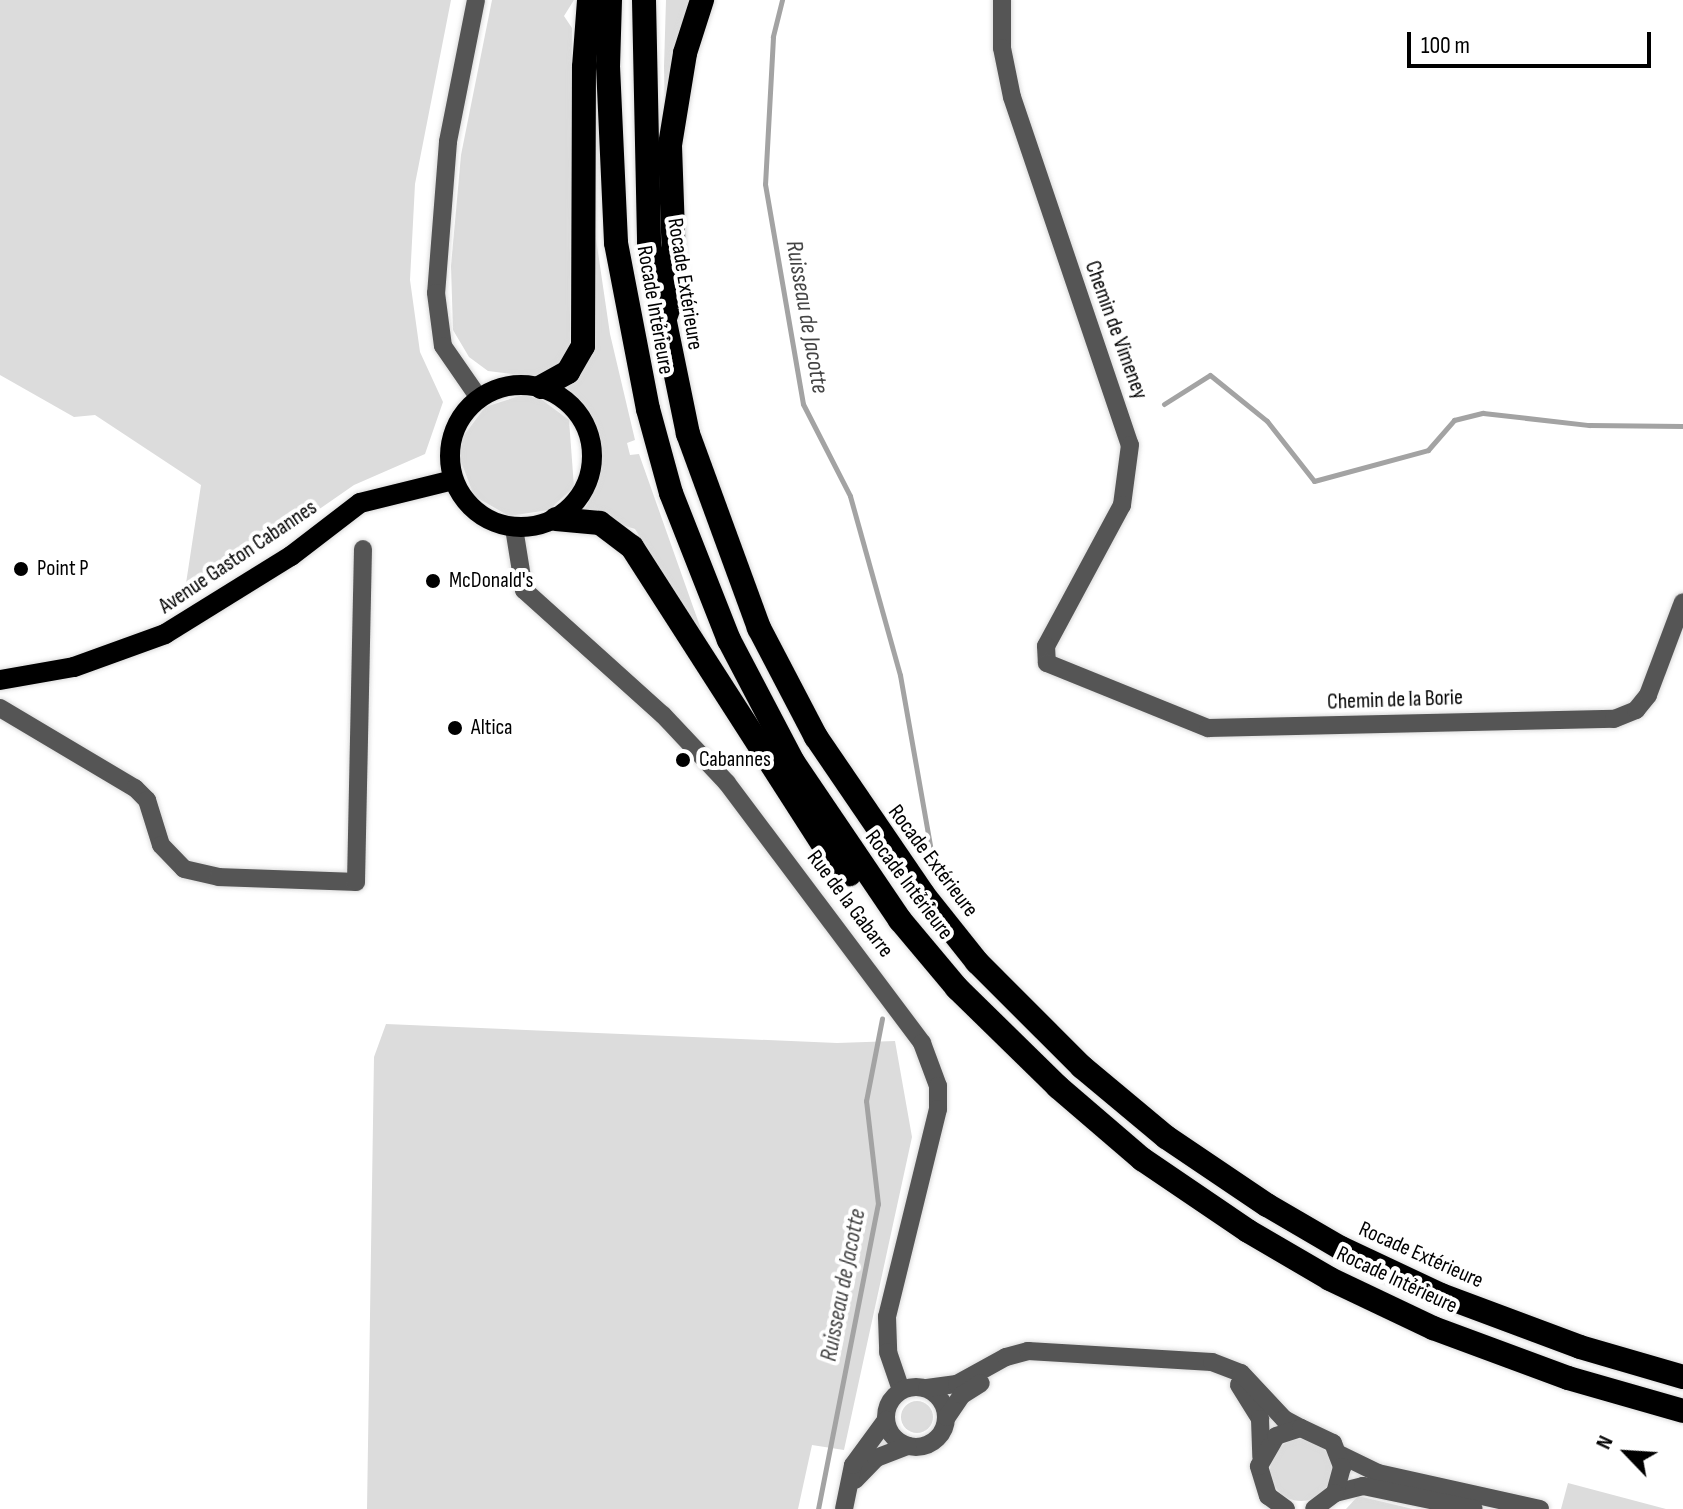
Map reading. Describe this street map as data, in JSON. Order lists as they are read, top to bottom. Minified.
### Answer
{"streets":{"highway":["Rocade Extérieure","Rocade Intérieure"],"main road":["Avenue Gaston Cabannes"],"street":["Chemin de Vimeney","Chemin de la Borie","Rue de la Gabarre"]},"crossings":[["Chemin de Vimeney","Chemin de la Borie"],["Avenue Gaston Cabannes","Rue de la Gabarre"]],"water":["Ruisseau de Jacotte"],"places":["Point P","McDonald's","Altica","Cabannes"],"scale_bar":"100 m","north":"top left"}
